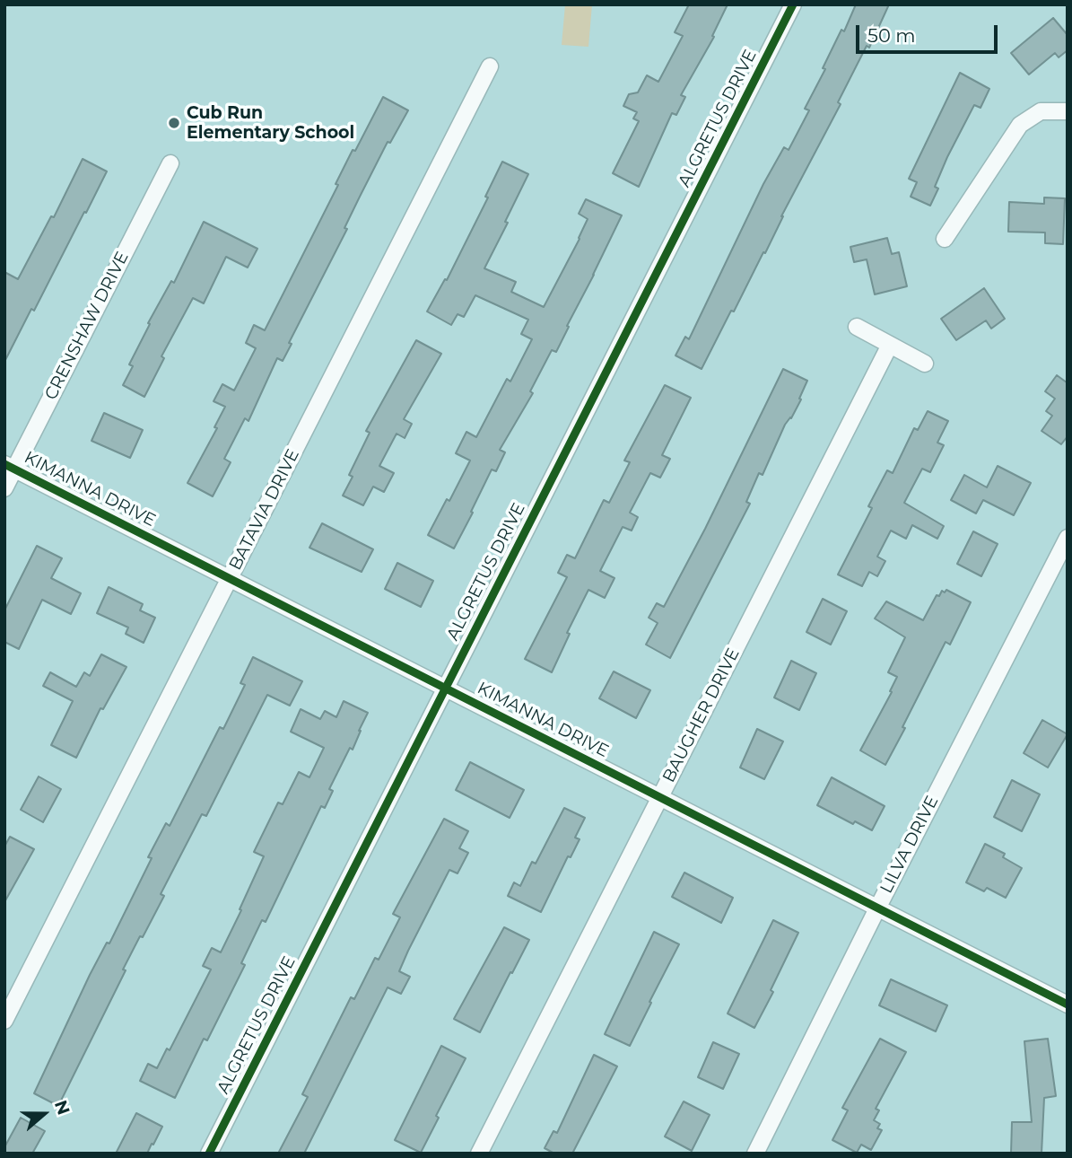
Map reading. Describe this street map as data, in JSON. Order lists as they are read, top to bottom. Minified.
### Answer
{"streets":{"street":["ALGRETUS DRIVE","CRENSHAW DRIVE","KIMANNA DRIVE","BATAVIA DRIVE","BAUGHER DRIVE","LILVA DRIVE"]},"crossings":[["ALGRETUS DRIVE","KIMANNA DRIVE"],["CRENSHAW DRIVE","KIMANNA DRIVE"],["KIMANNA DRIVE","BATAVIA DRIVE"],["KIMANNA DRIVE","BAUGHER DRIVE"],["KIMANNA DRIVE","LILVA DRIVE"]],"places":["Cub Run Elementary School"],"scale_bar":"50 m","north":"right"}
